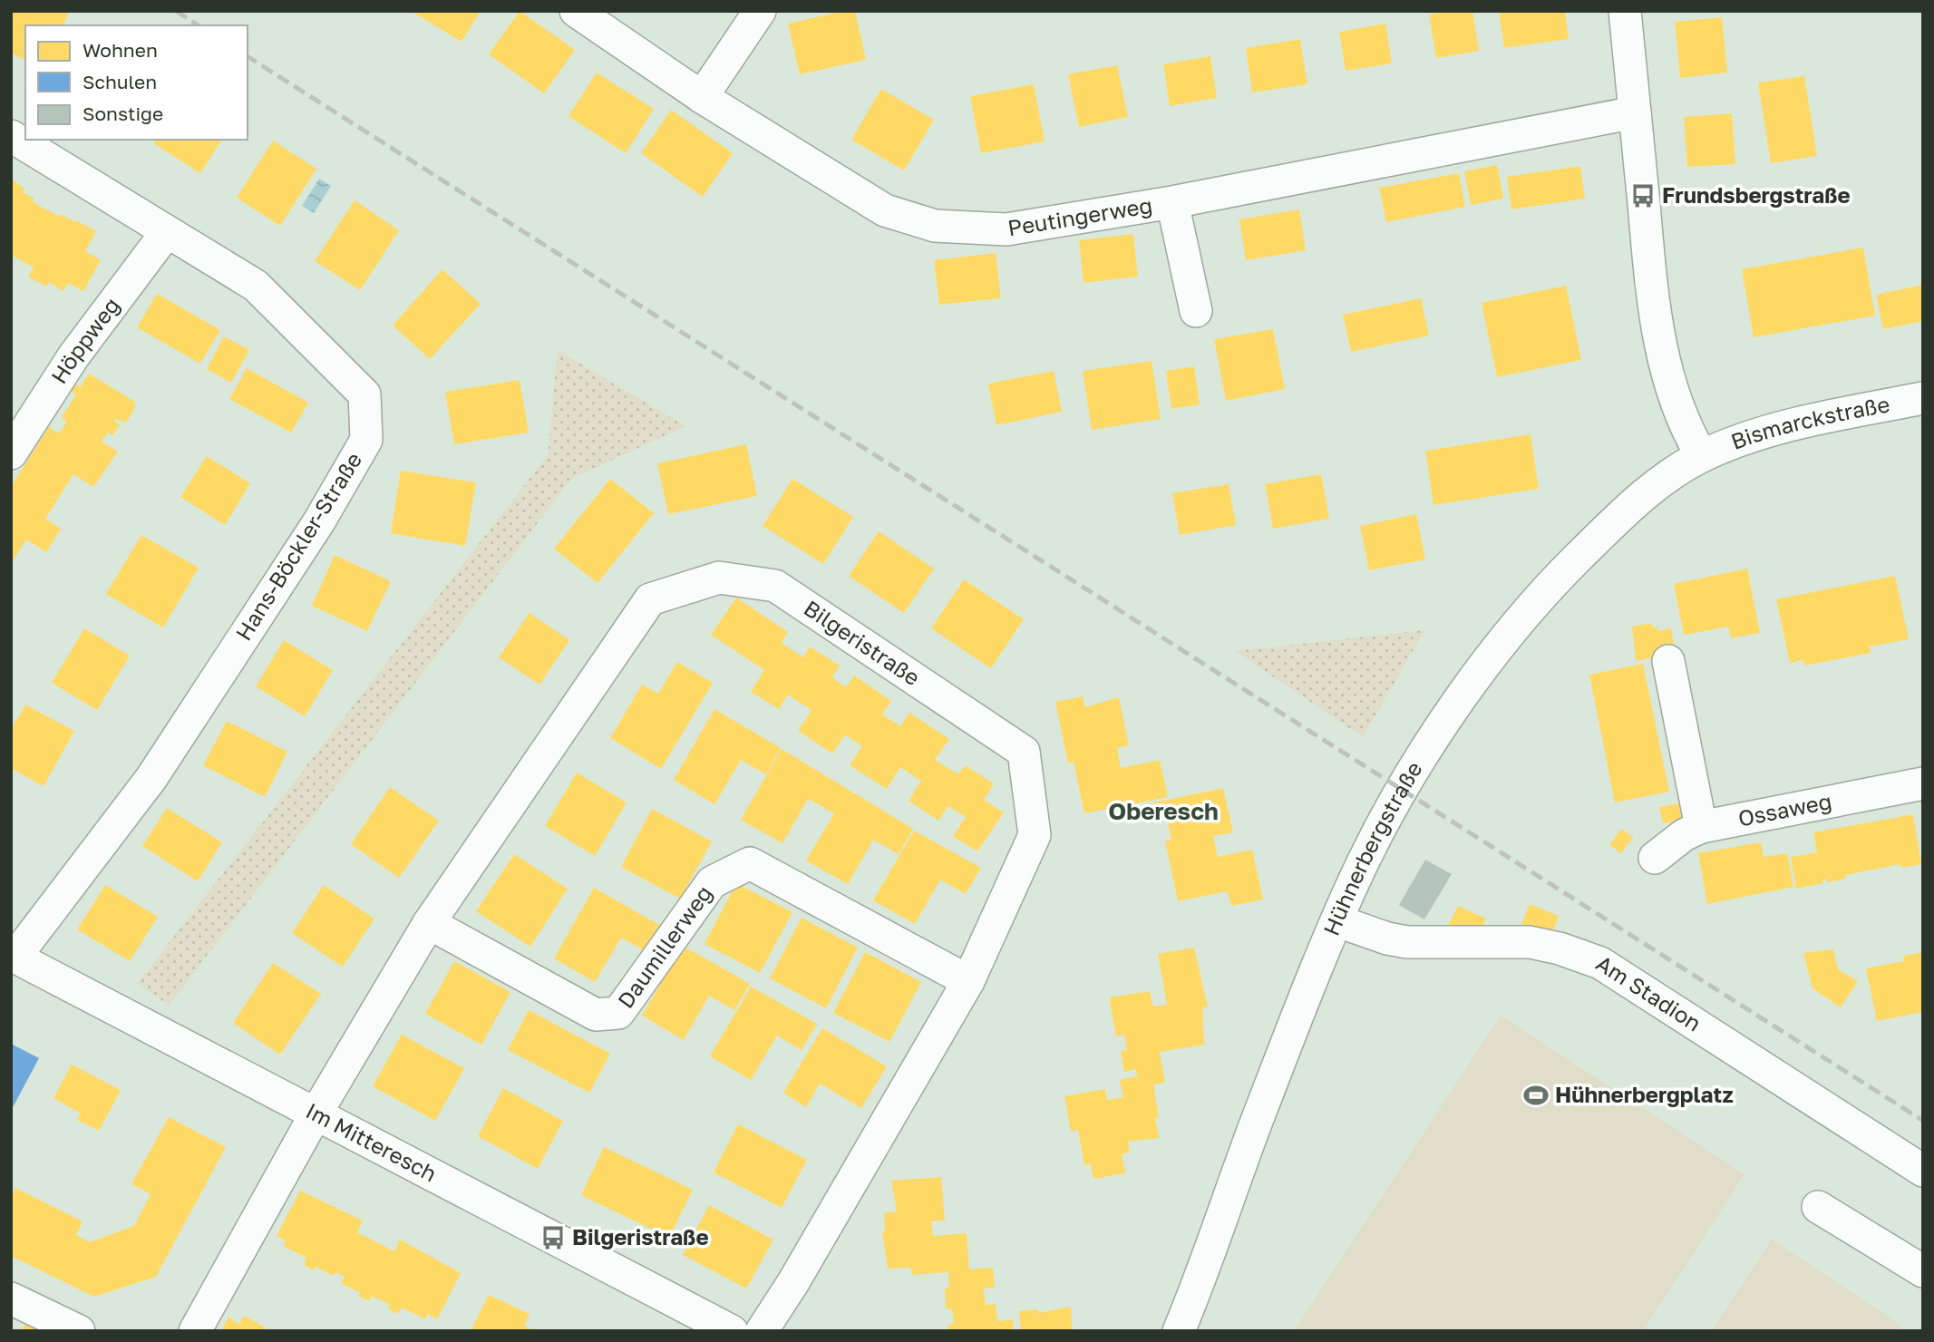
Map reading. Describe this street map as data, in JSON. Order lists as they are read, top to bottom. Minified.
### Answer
{"streets":{"street":["Peutingerweg","Höppweg","Bismarckstraße","Hans-Böckler-Straße","Bilgeristraße","Ossaweg","Hühnerbergstraße","Daumillerweg","Am Stadion","Im Mitteresch"]},"crossings":[["Höppweg","Hans-Böckler-Straße"],["Bismarckstraße","Hühnerbergstraße"],["Hans-Böckler-Straße","Im Mitteresch"],["Bilgeristraße","Daumillerweg"],["Bilgeristraße","Im Mitteresch"],["Hühnerbergstraße","Am Stadion"]],"districts":["Oberesch"],"places":{"bus stop":["Frundsbergstraße","Bilgeristraße"],"sports":["Hühnerbergplatz"]},"legend":["Wohnen","Schulen","Sonstige"]}
